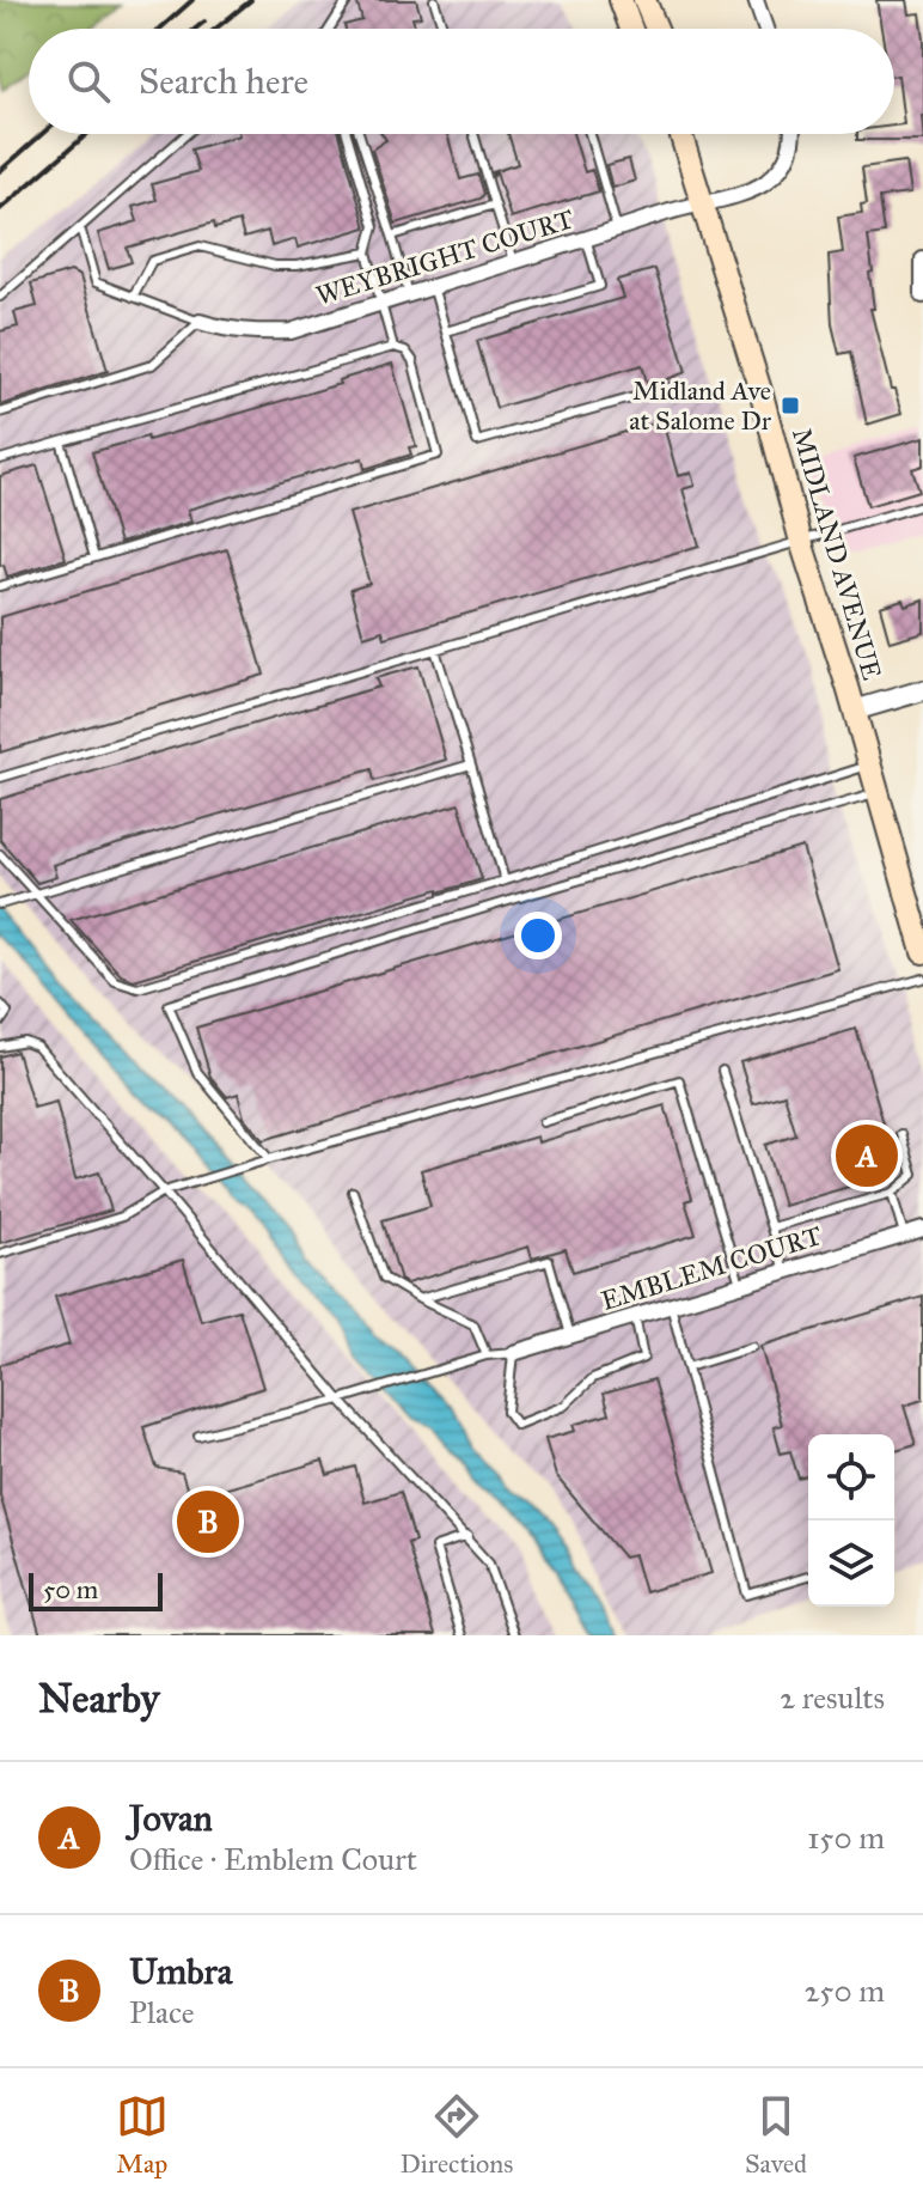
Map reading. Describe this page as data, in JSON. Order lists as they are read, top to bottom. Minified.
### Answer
{"streets":{"main road":["MIDLAND AVENUE"],"street":["WEYBRIGHT COURT","EMBLEM COURT"]},"crossings":[["WEYBRIGHT COURT","MIDLAND AVENUE"]],"places":{"transit":["Midland Ave at Salome Dr"]},"scale_bar":"50 m","page":{"search":"Search here","pins":["A","B"],"scale":"50 m","heading":["Nearby","2 results"],"list":[{"mark":"A","name":"Jovan","note":"Office · Emblem Court","value":"150 m"},{"mark":"B","name":"Umbra","note":"Place","value":"250 m"}],"nav":["Map","Directions","Saved"]}}
